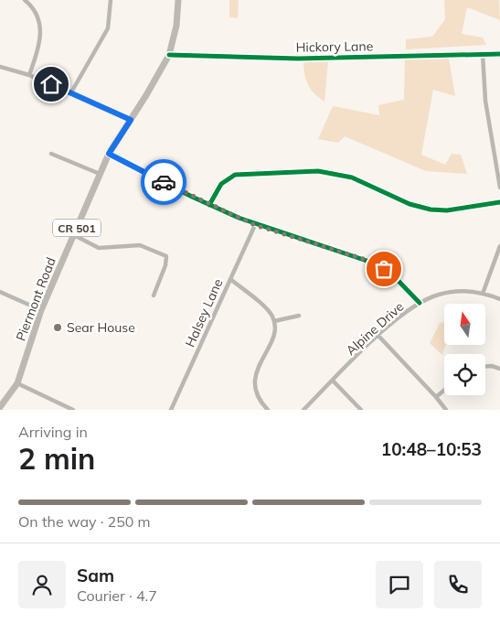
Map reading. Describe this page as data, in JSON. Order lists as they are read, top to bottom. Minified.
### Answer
{"streets":{"main road":["CR 501","Piermont Road"],"street":["Hickory Lane","Halsey Lane","Alpine Drive"]},"crossings":[["Hickory Lane","Piermont Road"]],"places":["Sear House"],"north":"top","page":{"heading":["2 min","Arriving in","10:48–10:53"],"panel":["Sam","Courier · 4.7"],"bar":"On the way · 250 m"}}
